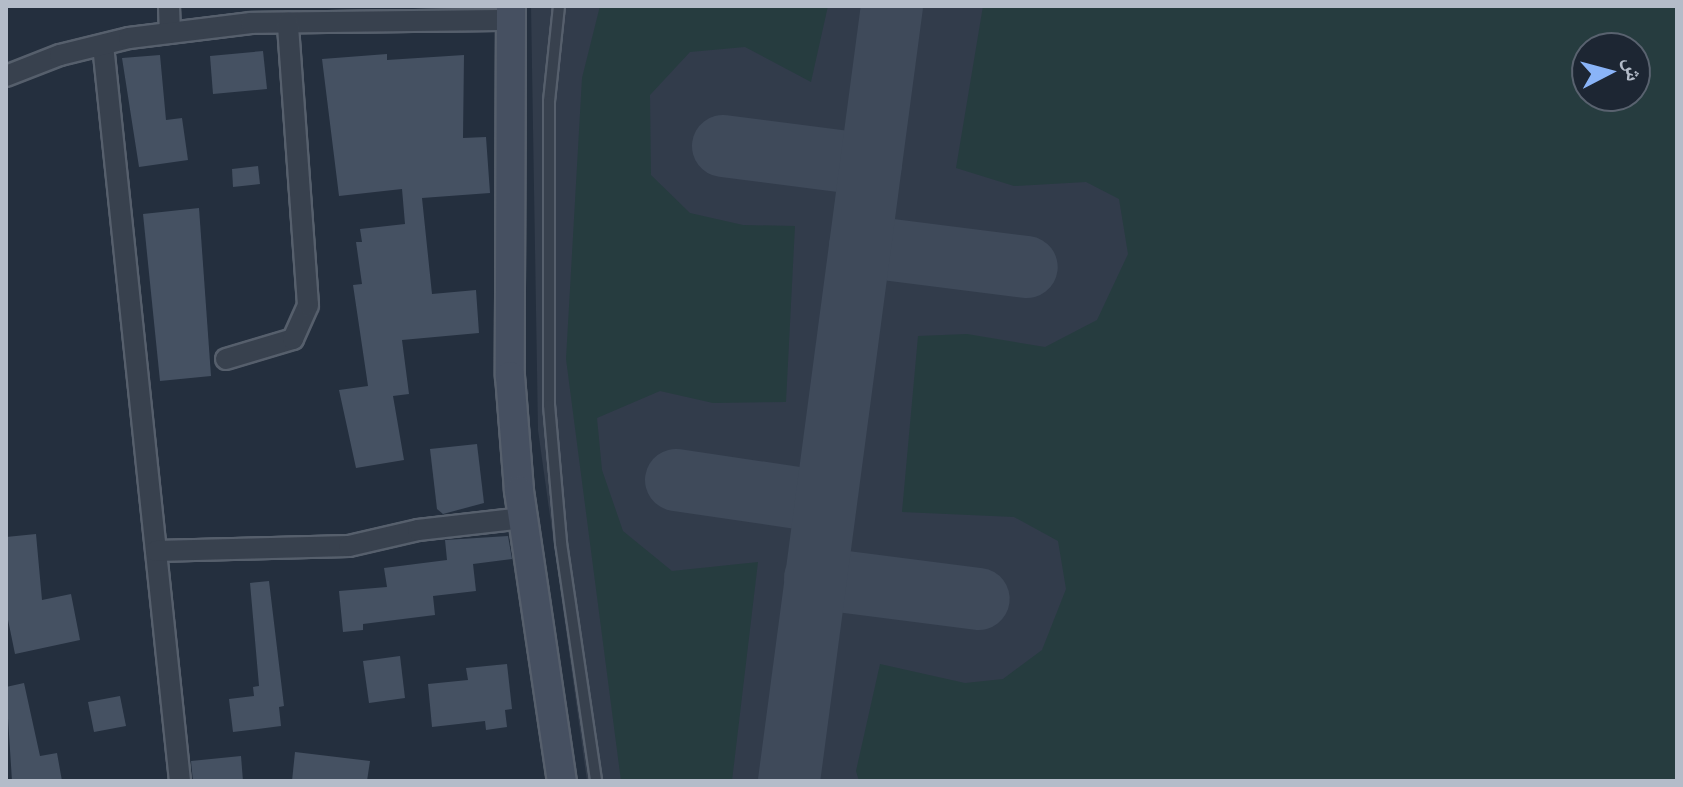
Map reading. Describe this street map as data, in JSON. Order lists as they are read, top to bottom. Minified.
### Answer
{"north":"right"}
